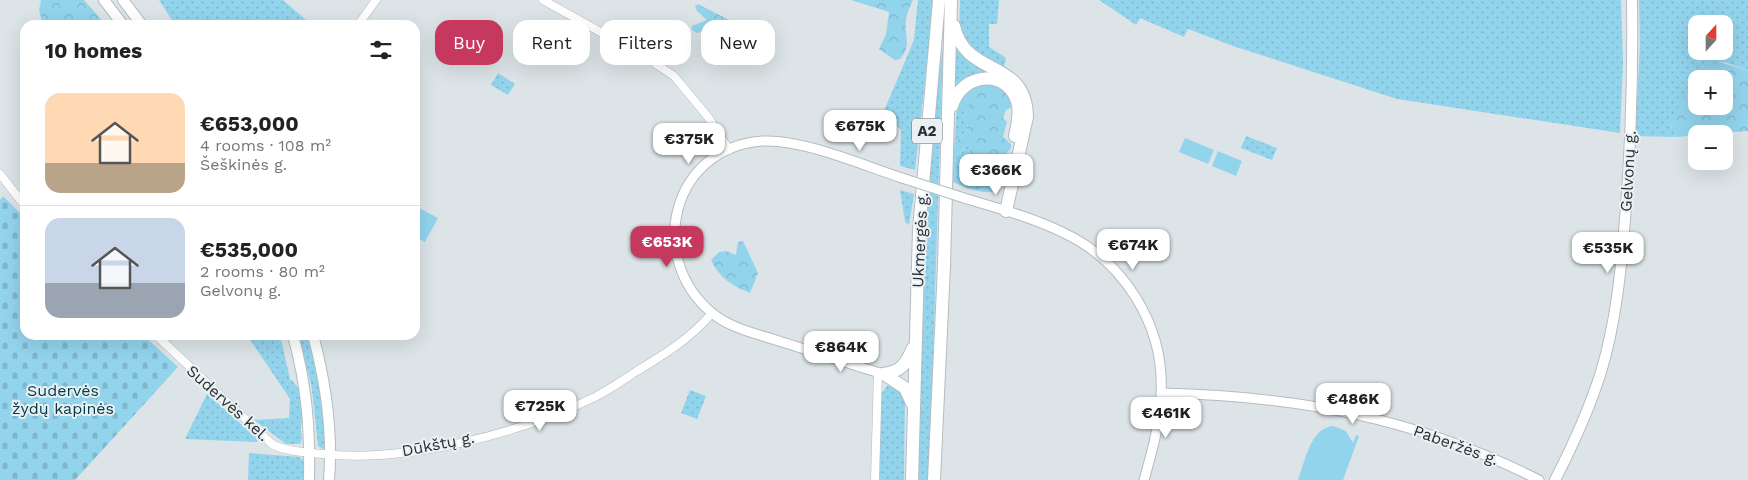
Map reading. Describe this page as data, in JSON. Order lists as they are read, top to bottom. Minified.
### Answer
{"streets":{"highway":["A2","Ukmergės g."],"main road":["Gelvonų g."],"street":["Sudervės kel.","Dūkštų g.","Paberžės g."]},"crossings":[["Sudervės kel.","Dūkštų g."]],"parks":["Sudervės žydų kapinės"],"north":"top","page":{"map_buttons":["+","−"],"chip":["Buy","Rent","Filters","New"],"heading":"10 homes","list":[{"name":"€653,000","note":"4 rooms · 108 m² · Šeškinės g."},{"name":"€535,000","note":"2 rooms · 80 m² · Gelvonų g."}],"price":["€675K","€375K","€366K","€653K","€674K","€535K","€864K","€486K","€725K","€461K"]}}
